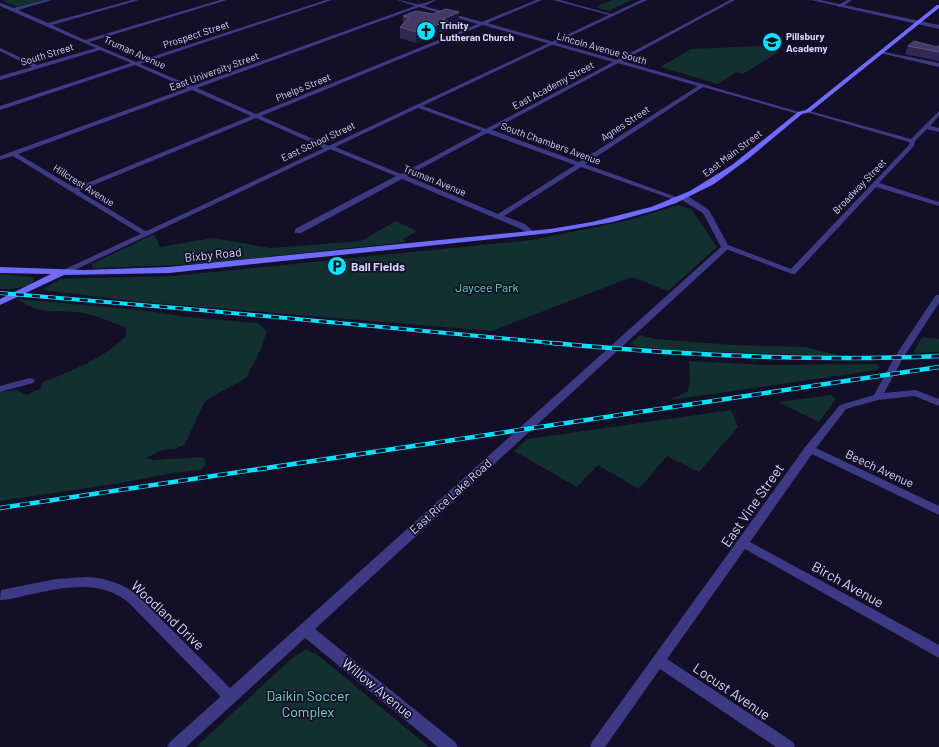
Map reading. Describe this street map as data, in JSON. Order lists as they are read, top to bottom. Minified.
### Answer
{"streets":{"main road":["East School Street","East Main Street","Bixby Road"],"street":["Prospect Street","Lincoln Avenue South","Truman Avenue","South Street","East University Street","East Academy Street","Phelps Street","Agnes Street","South Chambers Avenue","Hillcrest Avenue","Broadway Street","Beech Avenue","East Rice Lake Road","East Vine Street","Birch Avenue","Woodland Drive","Willow Avenue","Locust Avenue"]},"crossings":[["Prospect Street","Truman Avenue"],["Lincoln Avenue South","East University Street"],["Lincoln Avenue South","East Academy Street"],["Lincoln Avenue South","Phelps Street"],["Lincoln Avenue South","Agnes Street"],["Lincoln Avenue South","East School Street"],["Lincoln Avenue South","East Main Street"],["Truman Avenue","South Street"],["Truman Avenue","East University Street"],["Truman Avenue","East Academy Street"],["Truman Avenue","Phelps Street"],["Truman Avenue","Agnes Street"],["Truman Avenue","East School Street"],["Truman Avenue","East Main Street"],["East University Street","Hillcrest Avenue"],["East Academy Street","South Chambers Avenue"],["Phelps Street","Hillcrest Avenue"],["Agnes Street","South Chambers Avenue"],["East School Street","South Chambers Avenue"],["East School Street","Hillcrest Avenue"],["East School Street","Bixby Road"],["South Chambers Avenue","East Main Street"],["South Chambers Avenue","Broadway Street"],["South Chambers Avenue","East Rice Lake Road"],["East Main Street","Bixby Road"],["Broadway Street","East Rice Lake Road"],["Beech Avenue","East Vine Street"],["East Rice Lake Road","Woodland Drive"],["East Rice Lake Road","Willow Avenue"],["East Vine Street","Birch Avenue"],["East Vine Street","Locust Avenue"]],"parks":["Jaycee Park","Daikin Soccer Complex"],"places":{"church":["Trinity Lutheran Church"],"school or university":["Pillsbury Academy"],"parking":["Ball Fields"]}}
